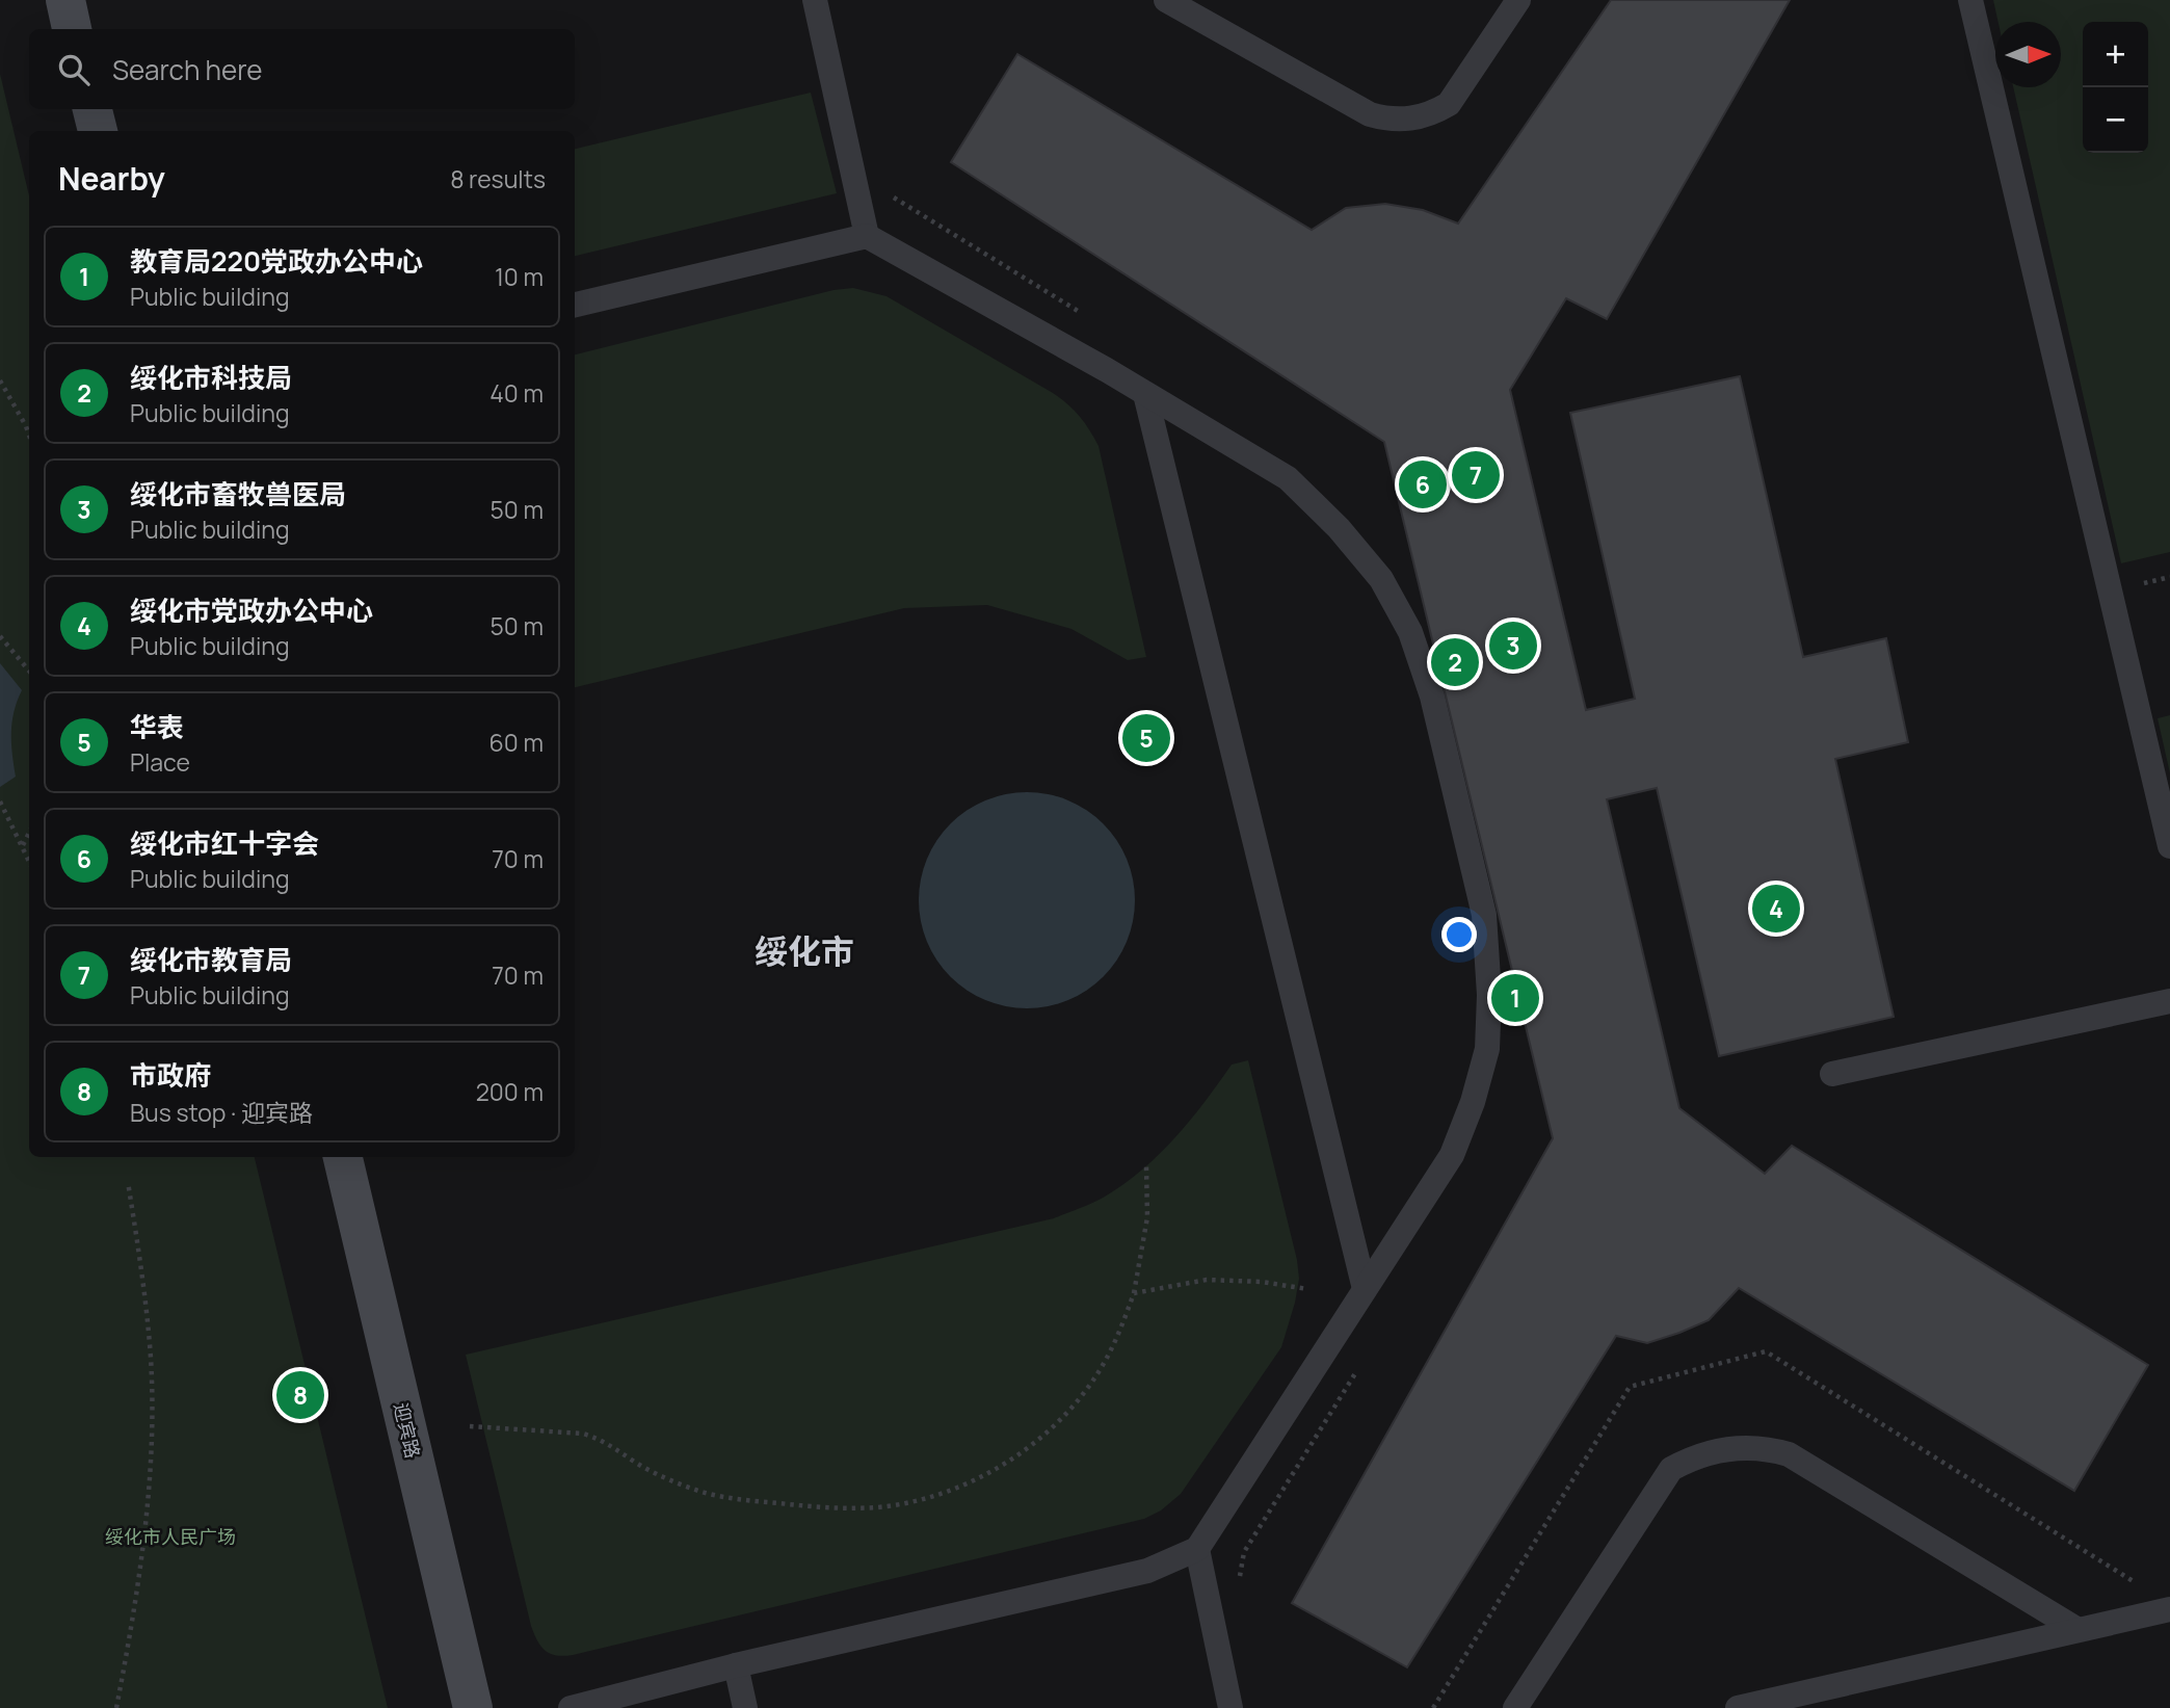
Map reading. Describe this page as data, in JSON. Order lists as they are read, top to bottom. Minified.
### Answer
{"streets":{"main road":["迎宾路"]},"districts":["绥化市"],"parks":["绥化市人民广场"],"north":"right","page":{"map_buttons":["+","−"],"search":"Search here","heading":["Nearby","8 results"],"list":[{"mark":"1","name":"教育局220党政办公中心","note":"Public building","value":"10 m"},{"mark":"2","name":"绥化市科技局","note":"Public building","value":"40 m"},{"mark":"3","name":"绥化市畜牧兽医局","note":"Public building","value":"50 m"},{"mark":"4","name":"绥化市党政办公中心","note":"Public building","value":"50 m"},{"mark":"5","name":"华表","note":"Place","value":"60 m"},{"mark":"6","name":"绥化市红十字会","note":"Public building","value":"70 m"},{"mark":"7","name":"绥化市教育局","note":"Public building","value":"70 m"},{"mark":"8","name":"市政府","note":"Bus stop · 迎宾路","value":"200 m"}],"pins":["7","6","3","2","5","4","1","8"]}}
